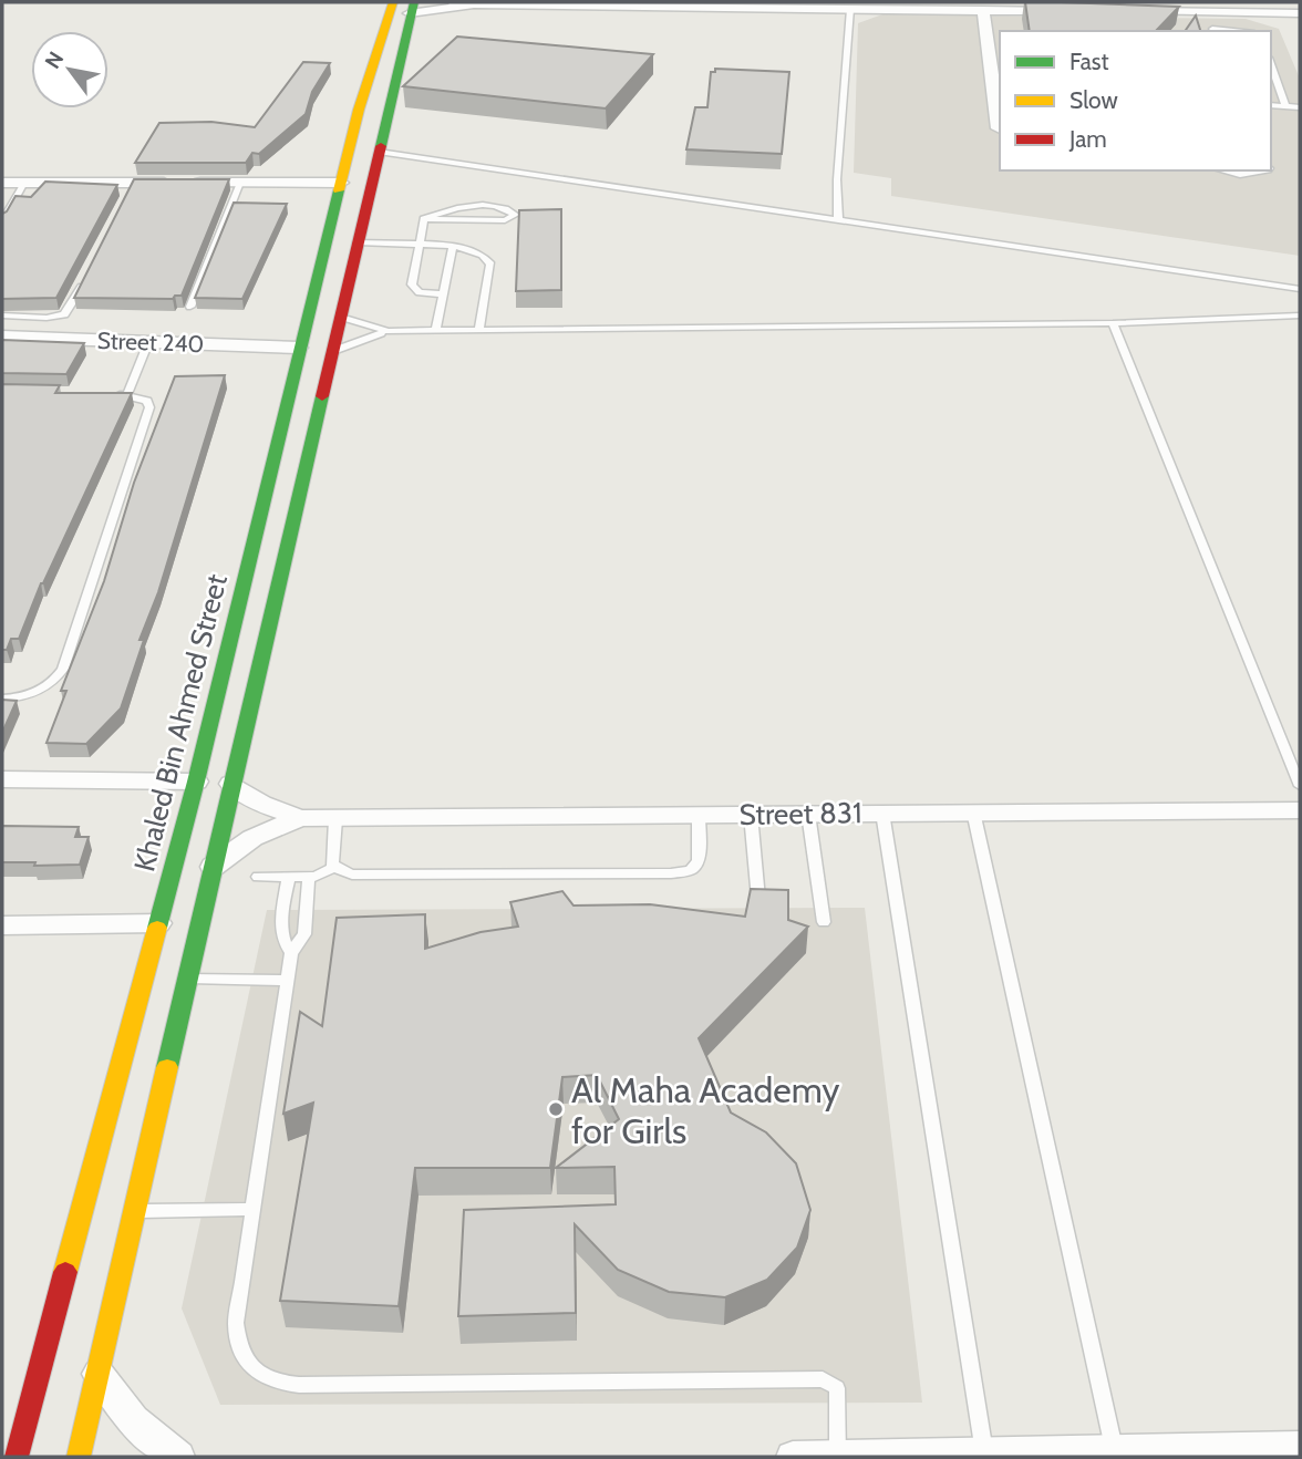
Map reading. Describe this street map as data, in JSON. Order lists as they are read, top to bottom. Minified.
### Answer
{"streets":{"main road":["Khaled Bin Ahmed Street"],"street":["Street 240","Street 831"]},"crossings":[["Street 240","Khaled Bin Ahmed Street"]],"places":["Al Maha Academy for Girls"],"legend":["Fast","Slow","Jam"],"north":"top left"}
